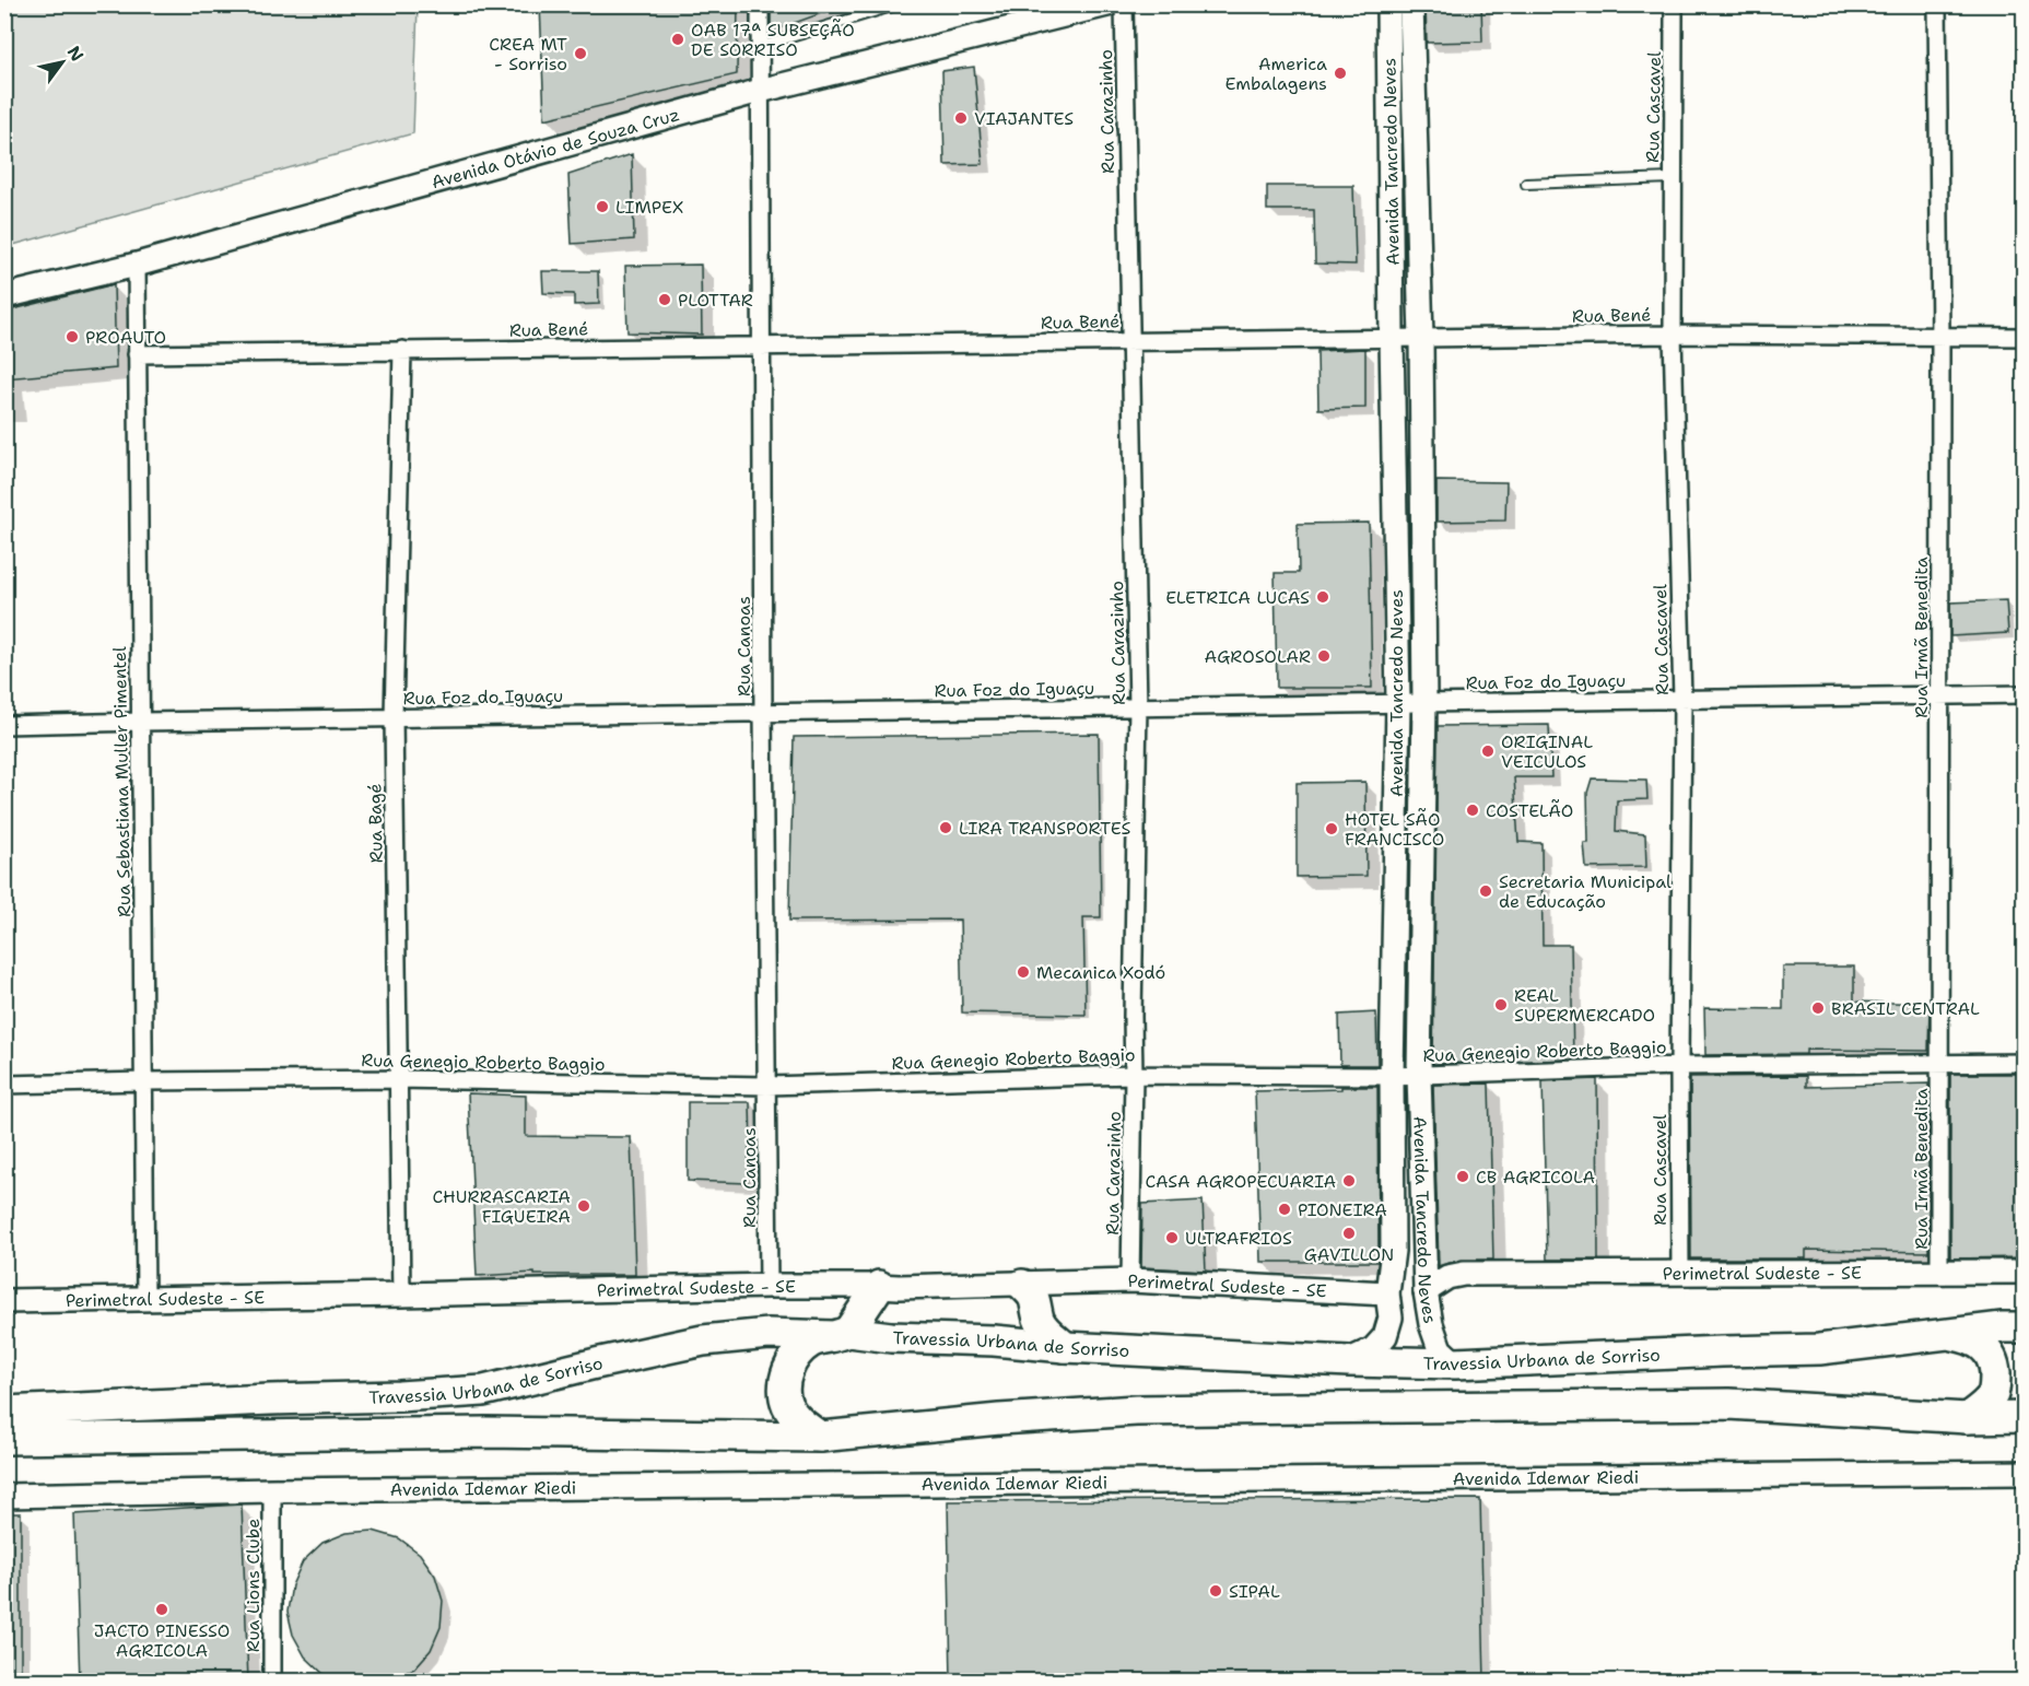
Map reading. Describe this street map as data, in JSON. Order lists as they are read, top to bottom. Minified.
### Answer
{"streets":{"highway":["Travessia Urbana de Sorriso"],"street":["Rua Cascavel","Rua Carazinho","Avenida Otávio de Souza Cruz","Avenida Tancredo Neves","Rua Bené","Rua Irmã Benedita","Rua Canoas","Rua Foz do Iguaçu","Rua Sebastiana Muller Pimentel","Rua Bagé","Rua Genegio Roberto Baggio","Perimetral Sudeste - SE","Avenida Idemar Riedi","Rua Lions Clube"]},"crossings":[["Rua Cascavel","Rua Bené"],["Rua Cascavel","Rua Foz do Iguaçu"],["Rua Cascavel","Rua Genegio Roberto Baggio"],["Rua Cascavel","Perimetral Sudeste - SE"],["Rua Carazinho","Rua Bené"],["Rua Carazinho","Rua Foz do Iguaçu"],["Rua Carazinho","Rua Genegio Roberto Baggio"],["Rua Carazinho","Perimetral Sudeste - SE"],["Avenida Otávio de Souza Cruz","Rua Canoas"],["Avenida Otávio de Souza Cruz","Rua Sebastiana Muller Pimentel"],["Avenida Tancredo Neves","Rua Bené"],["Avenida Tancredo Neves","Rua Foz do Iguaçu"],["Avenida Tancredo Neves","Rua Genegio Roberto Baggio"],["Avenida Tancredo Neves","Perimetral Sudeste - SE"],["Avenida Tancredo Neves","Travessia Urbana de Sorriso"],["Rua Bené","Rua Irmã Benedita"],["Rua Bené","Rua Canoas"],["Rua Bené","Rua Sebastiana Muller Pimentel"],["Rua Bené","Rua Bagé"],["Rua Irmã Benedita","Rua Foz do Iguaçu"],["Rua Irmã Benedita","Rua Genegio Roberto Baggio"],["Rua Irmã Benedita","Perimetral Sudeste - SE"],["Rua Canoas","Rua Foz do Iguaçu"],["Rua Canoas","Rua Genegio Roberto Baggio"],["Rua Canoas","Perimetral Sudeste - SE"],["Rua Foz do Iguaçu","Rua Sebastiana Muller Pimentel"],["Rua Foz do Iguaçu","Rua Bagé"],["Rua Sebastiana Muller Pimentel","Rua Genegio Roberto Baggio"],["Rua Sebastiana Muller Pimentel","Perimetral Sudeste - SE"],["Rua Bagé","Rua Genegio Roberto Baggio"],["Rua Bagé","Perimetral Sudeste - SE"],["Avenida Idemar Riedi","Rua Lions Clube"]],"places":["OAB 17ª SUBSEÇÃO DE SORRISO","CREA MT - Sorriso","America Embalagens","VIAJANTES","LIMPEX","PLOTTAR","PROAUTO","ELETRICA LUCAS","AGROSOLAR","ORIGINAL VEICULOS","COSTELÃO","LIRA TRANSPORTES","HOTEL SÃO FRANCISCO","Secretaria Municipal de Educação","Mecanica Xodó","REAL SUPERMERCADO","BRASIL CENTRAL","CB AGRICOLA","CASA AGROPECUARIA","CHURRASCARIA FIGUEIRA","PIONEIRA","GAVILLON","ULTRAFRIOS","SIPAL","JACTO PINESSO AGRICOLA"],"north":"top right"}
